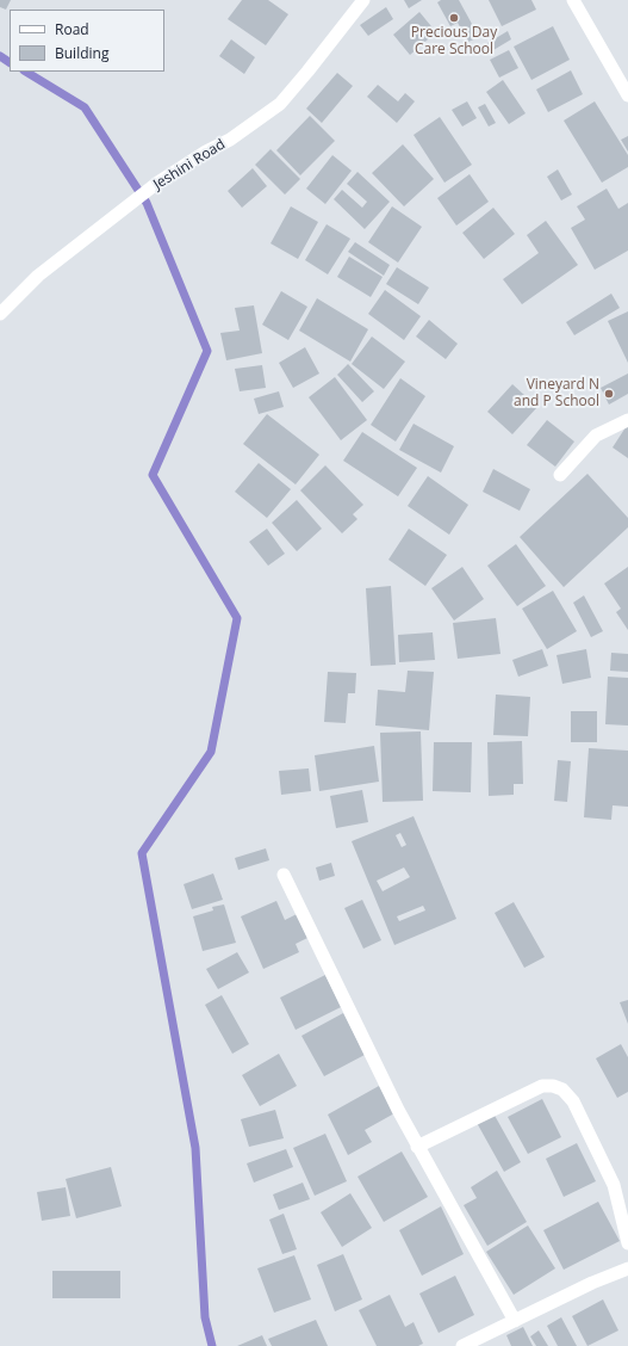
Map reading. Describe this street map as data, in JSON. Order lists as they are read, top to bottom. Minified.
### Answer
{"streets":{"street":["Jeshini Road"]},"places":["Precious Day Care School","Vineyard N and P School"],"legend":["Road","Building"]}
